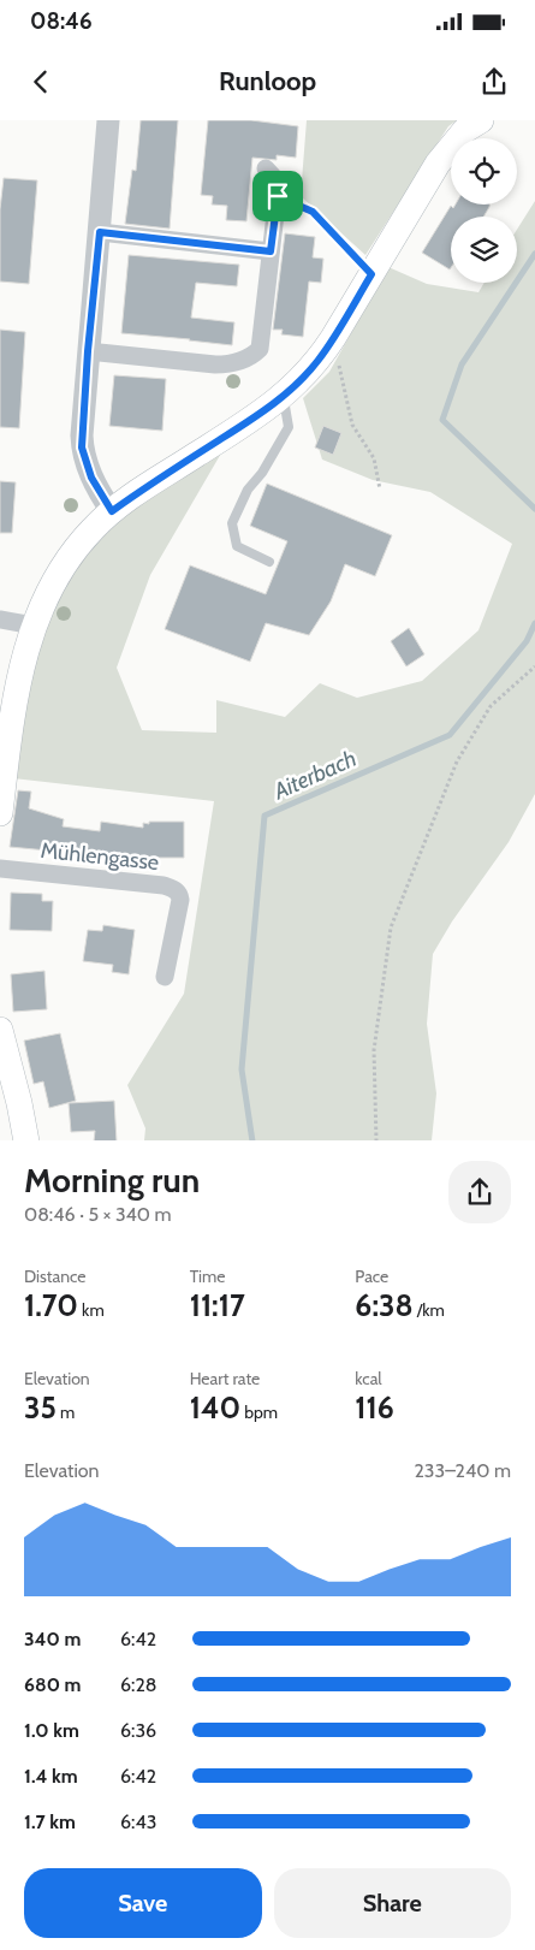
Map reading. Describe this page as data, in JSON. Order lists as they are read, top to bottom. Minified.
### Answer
{"streets":{"street":["Mühlengasse"]},"water":["Aiterbach"],"page":{"status":"08:46","header":"Runloop","heading":["Morning run","08:46 · 5 × 340 m"],"stats":[["Distance","1.70 km"],["Time","11:17"],["Pace","6:38 /km"],["Elevation","35 m"],["Heart rate","140 bpm"],["kcal","116"]],"chart":["Elevation","233–240 m"],"list":[{"name":"340 m","note":"6:42"},{"name":"680 m","note":"6:28"},{"name":"1.0 km","note":"6:36"},{"name":"1.4 km","note":"6:42"},{"name":"1.7 km","note":"6:43"}],"buttons":["Save","Share"]}}
